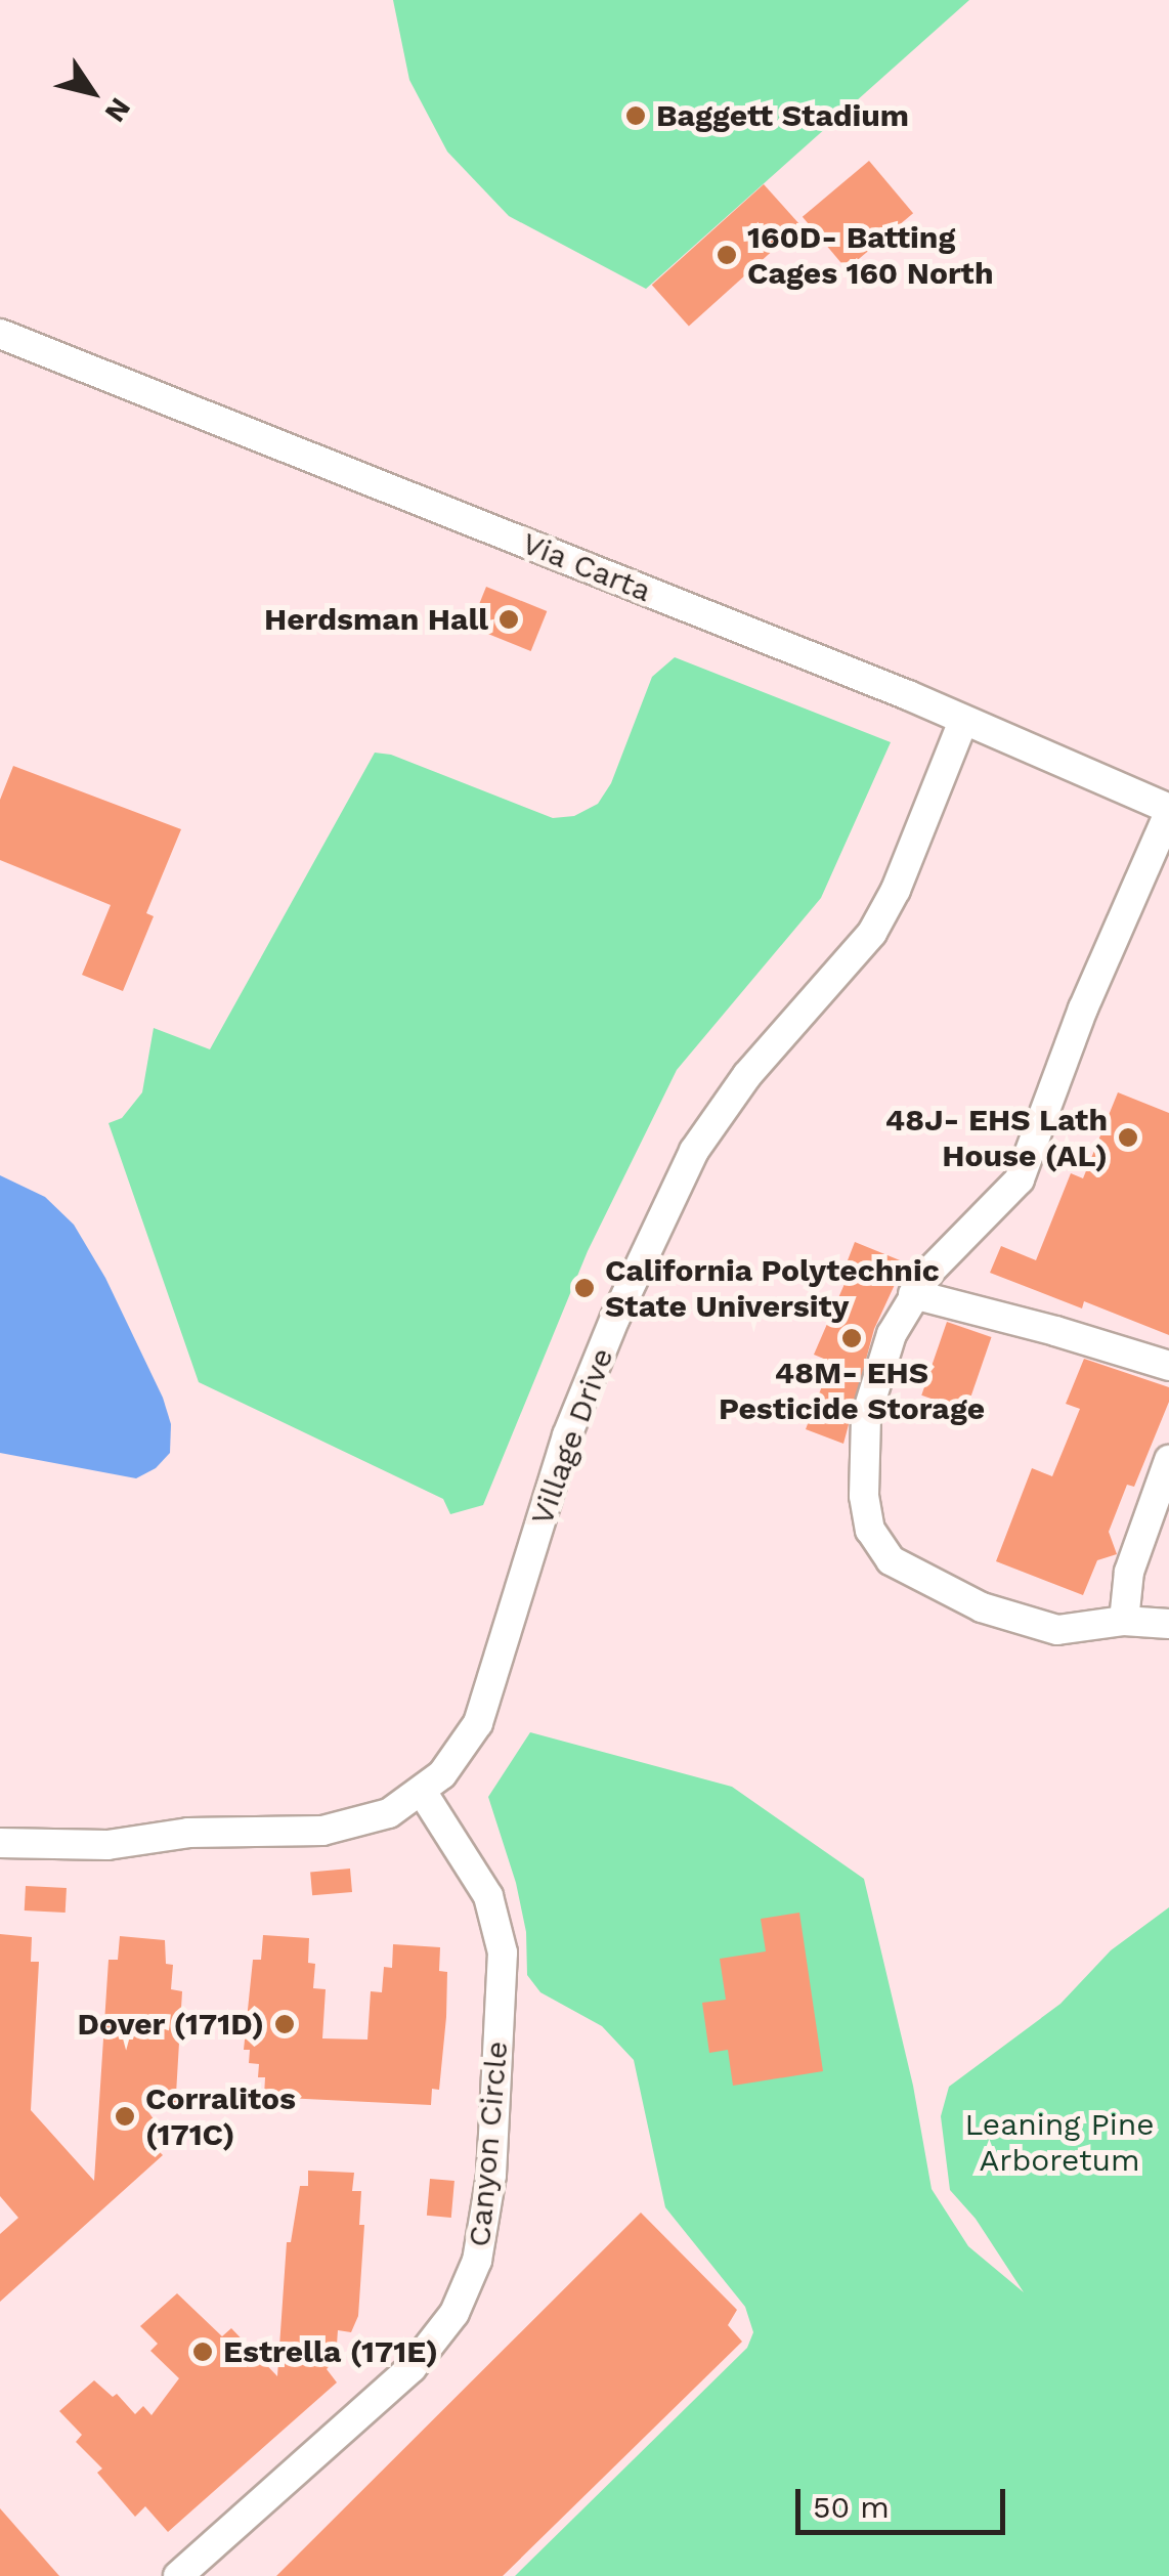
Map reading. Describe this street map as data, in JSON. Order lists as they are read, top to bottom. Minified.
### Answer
{"streets":{"street":["Via Carta","Village Drive","Canyon Circle"]},"crossings":[["Via Carta","Village Drive"],["Village Drive","Canyon Circle"]],"parks":["Leaning Pine Arboretum"],"places":["Baggett Stadium","160D- Batting Cages 160 North","Herdsman Hall","48J- EHS Lath House (AL)","California Polytechnic State University","48M- EHS Pesticide Storage","Dover (171D)","Corralitos (171C)","Estrella (171E)"],"scale_bar":"50 m","north":"bottom right"}
